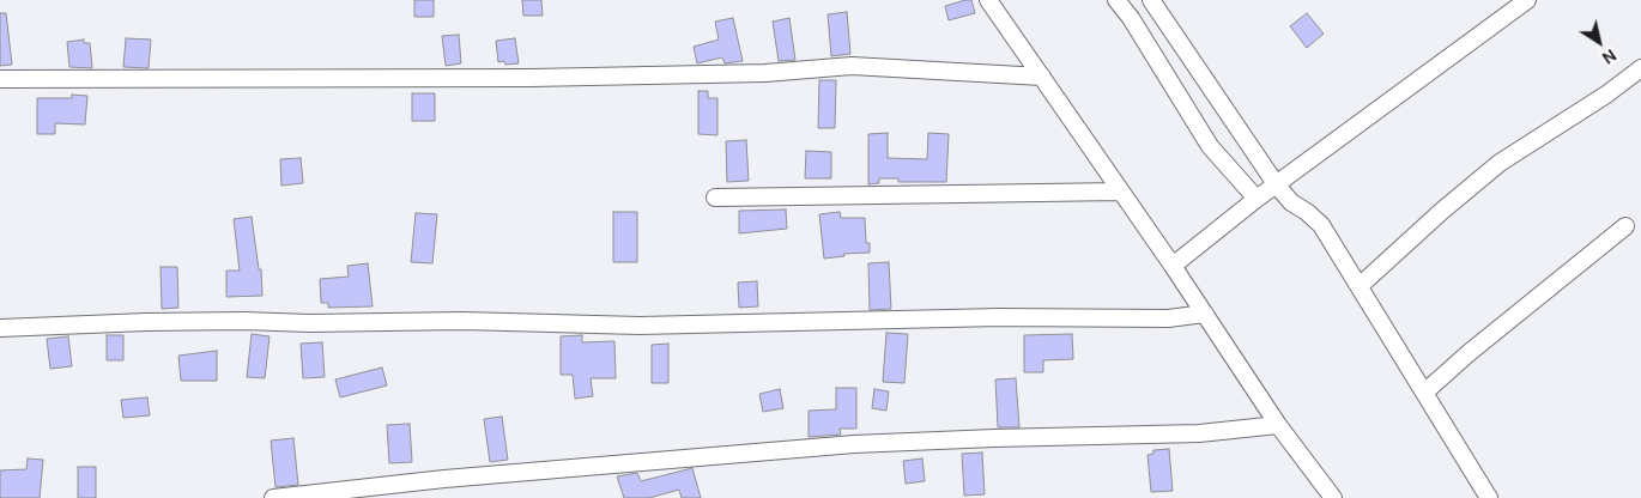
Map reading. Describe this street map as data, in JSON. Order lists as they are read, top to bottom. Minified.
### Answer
{"north":"bottom right"}
